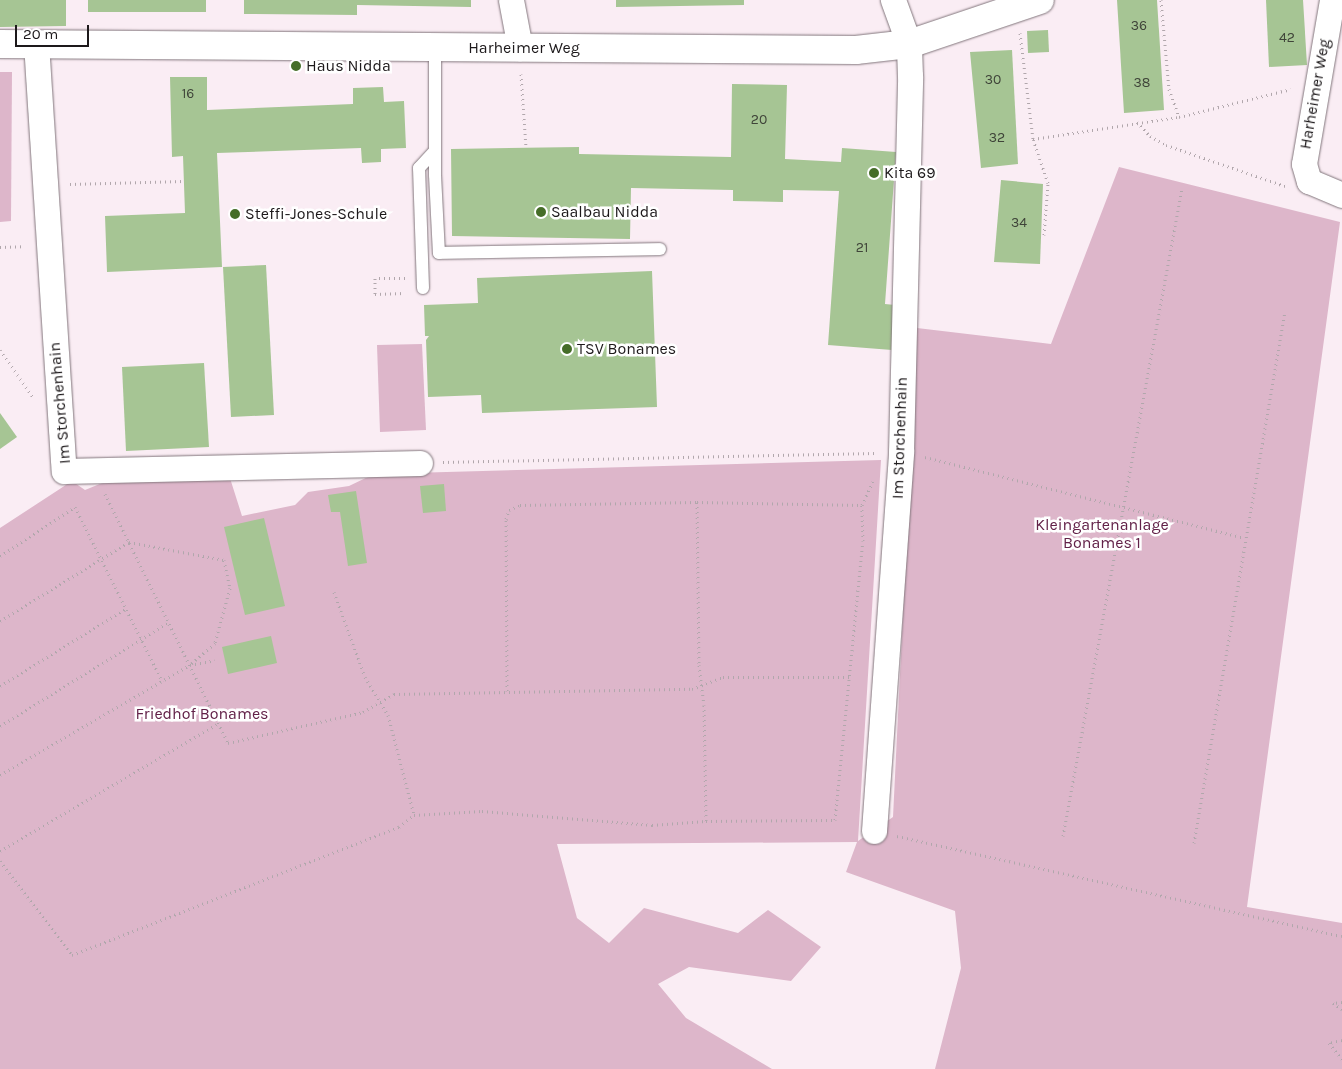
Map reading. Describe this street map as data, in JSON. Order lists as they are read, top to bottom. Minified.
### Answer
{"streets":{"street":["Harheimer Weg","Im Storchenhain"]},"crossings":[["Harheimer Weg","Im Storchenhain"]],"parks":["Kleingartenanlage Bonames 1","Friedhof Bonames"],"places":["Haus Nidda","Kita 69","Saalbau Nidda","Steffi-Jones-Schule","TSV Bonames"],"house_numbers":["36","42","30","38","16","20","32","34","21"],"scale_bar":"20 m"}
